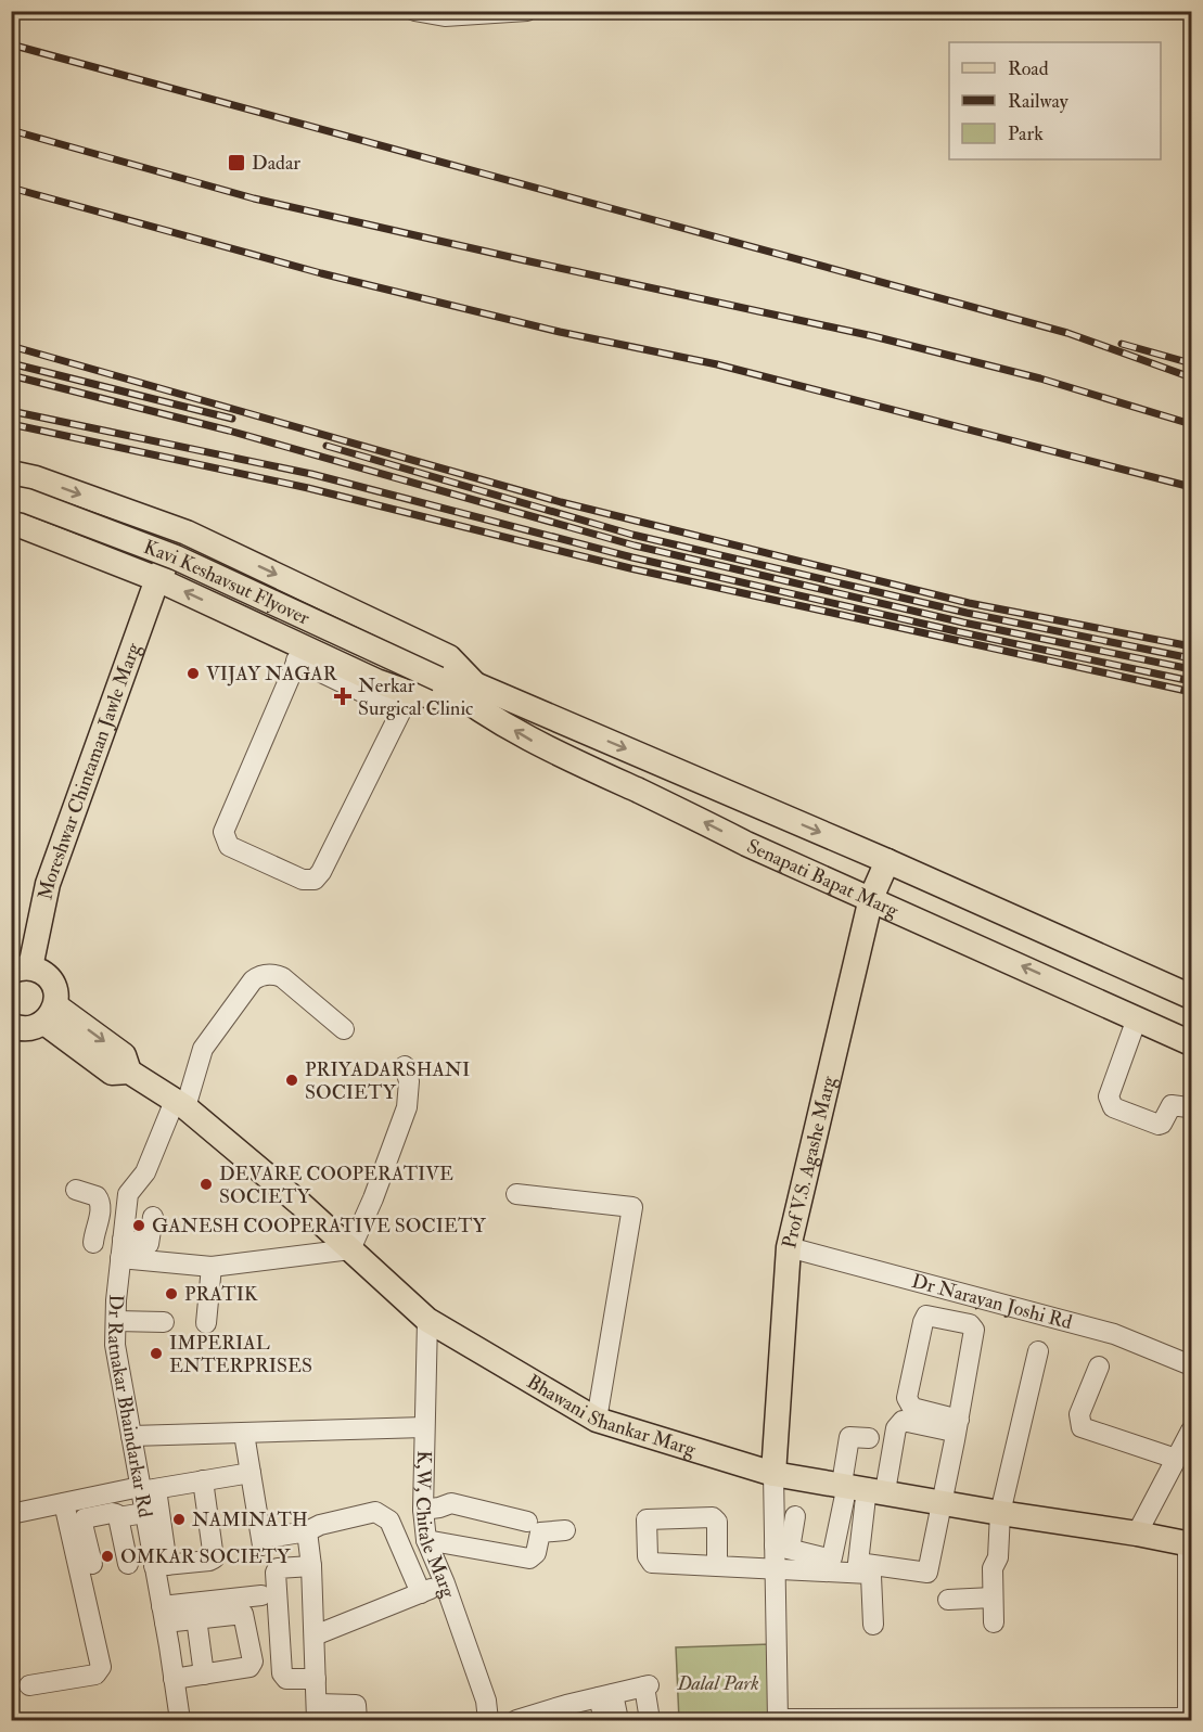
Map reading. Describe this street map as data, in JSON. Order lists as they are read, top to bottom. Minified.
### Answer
{"streets":{"main road":["Kavi Keshavsut Flyover","Moreshwar Chintaman Jawle Marg","Senapati Bapat Marg","Prof V.S. Agashe Marg","Bhawani Shankar Marg"],"street":["Dr Narayan Joshi Rd","Dr Ratnakar Bhaindarkar Rd","K,W, Chitale Marg"]},"crossings":[["Kavi Keshavsut Flyover","Senapati Bapat Marg"],["Senapati Bapat Marg","Prof V.S. Agashe Marg"],["Prof V.S. Agashe Marg","Dr Narayan Joshi Rd"],["Prof V.S. Agashe Marg","Bhawani Shankar Marg"],["Bhawani Shankar Marg","K,W, Chitale Marg"]],"parks":["Dalal Park"],"places":{"transit":["Dadar"],"other":["VIJAY NAGAR","PRIYADARSHANI SOCIETY","DEVARE COOPERATIVE SOCIETY","GANESH COOPERATIVE SOCIETY","PRATIK","IMPERIAL ENTERPRISES","NAMINATH","OMKAR SOCIETY"],"health":["Nerkar Surgical Clinic"]},"legend":["Road","Railway","Park"]}
